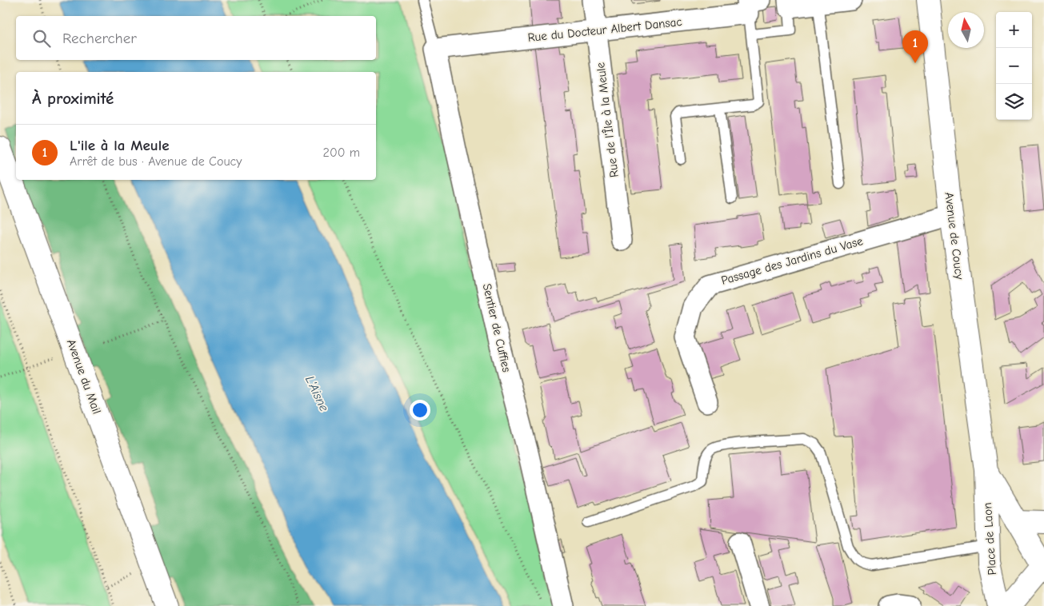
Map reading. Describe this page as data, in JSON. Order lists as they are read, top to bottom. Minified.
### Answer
{"streets":{"main road":["Avenue de Coucy","Avenue du Mail","Place de Laon"],"street":["Rue du Docteur Albert Dansac","Rue de l'Île à la Meule","Passage des Jardins du Vase","Sentier de Cuffies"]},"crossings":[["Rue du Docteur Albert Dansac","Rue de l'Île à la Meule"],["Rue du Docteur Albert Dansac","Sentier de Cuffies"],["Avenue de Coucy","Passage des Jardins du Vase"],["Avenue de Coucy","Place de Laon"]],"water":["L'Aisne"],"north":"top","page":{"map_buttons":["+","−"],"search":"Rechercher","pins":"1","heading":"À proximité","list":[{"mark":"1","name":"L'ile à la Meule","note":"Arrêt de bus · Avenue de Coucy","value":"200 m"}]}}
